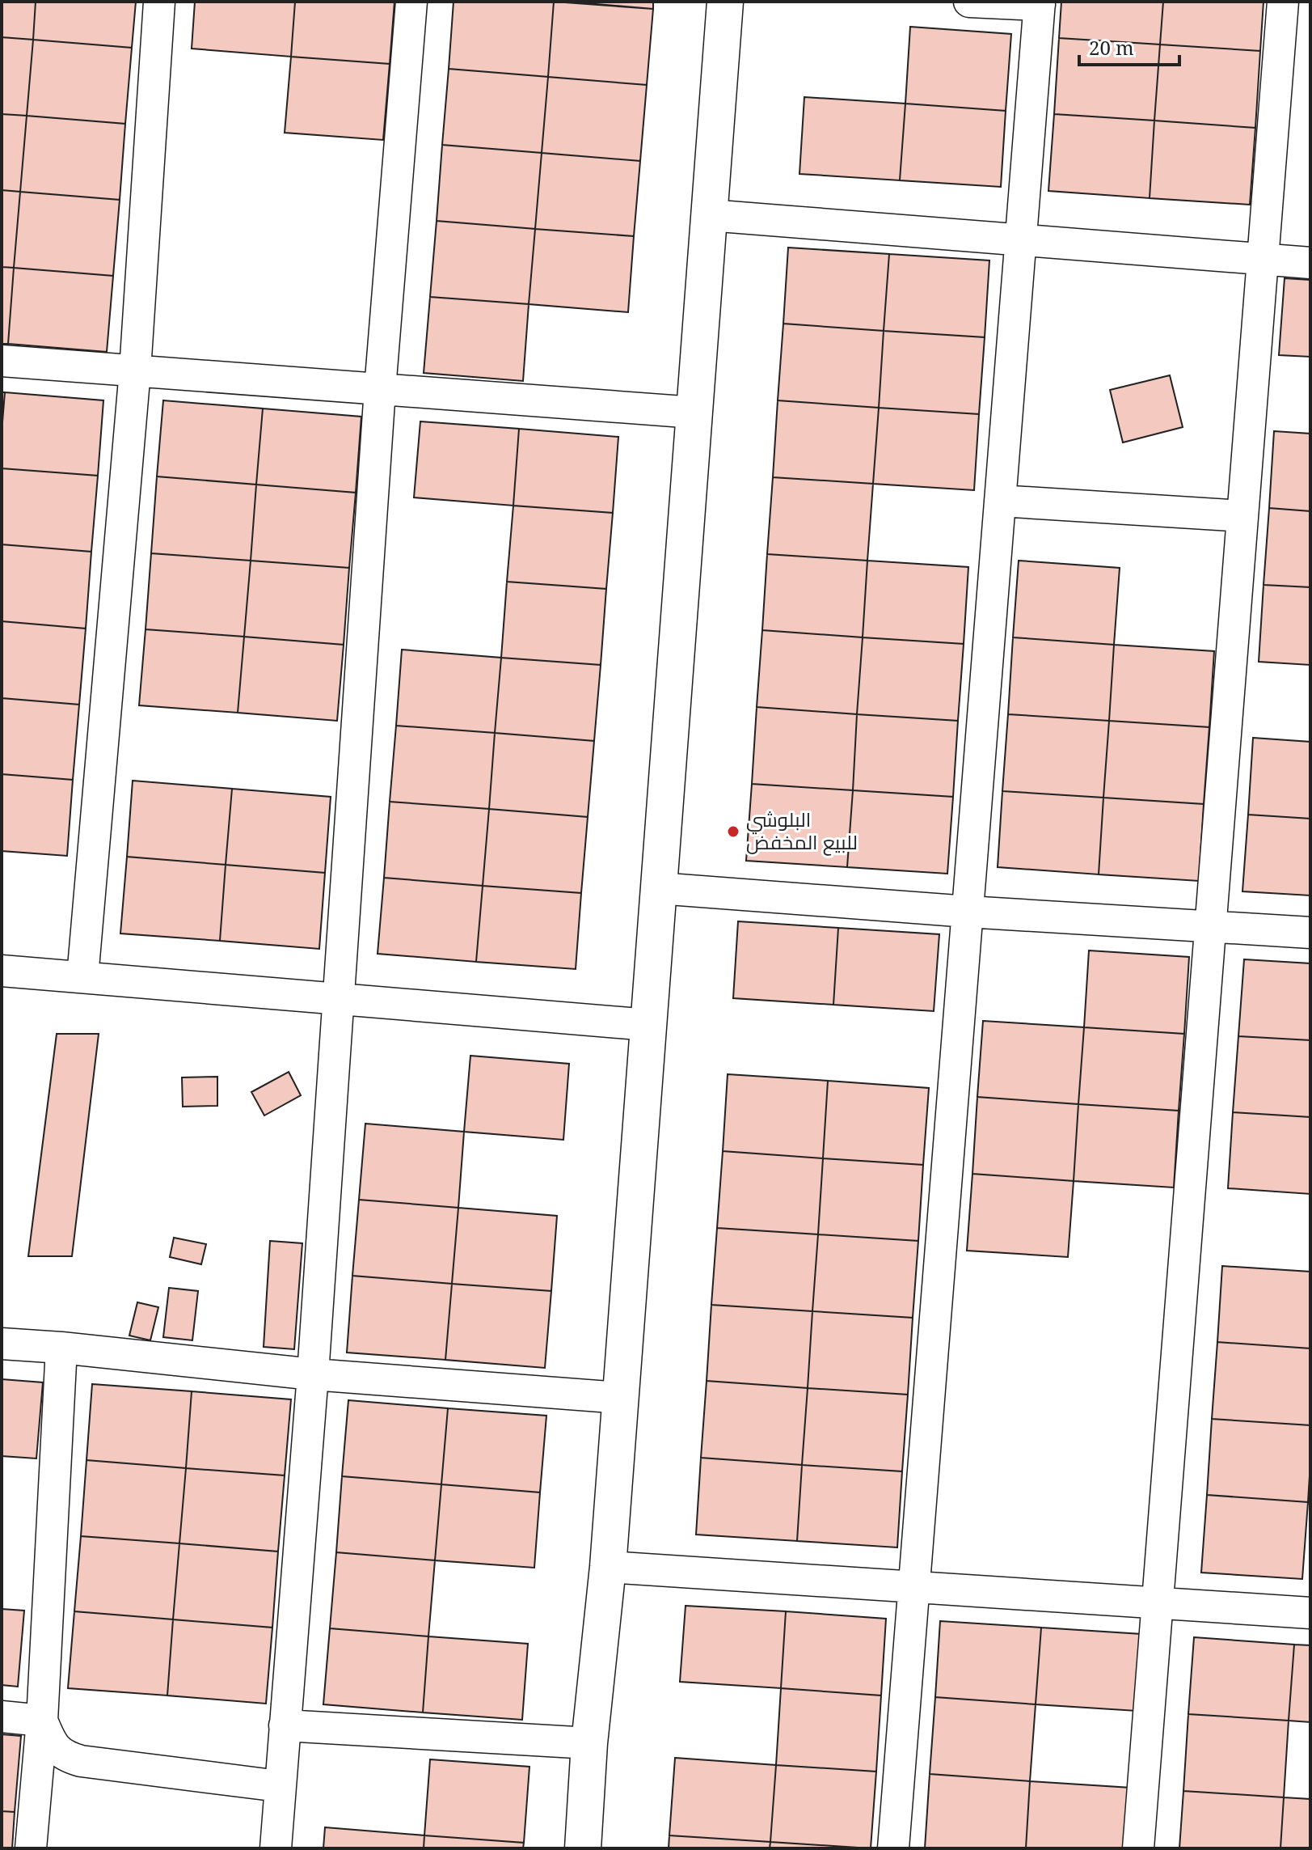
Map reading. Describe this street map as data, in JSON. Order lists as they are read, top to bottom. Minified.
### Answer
{"places":["البلوشي للبيع المخفض"],"scale_bar":"20 m"}
